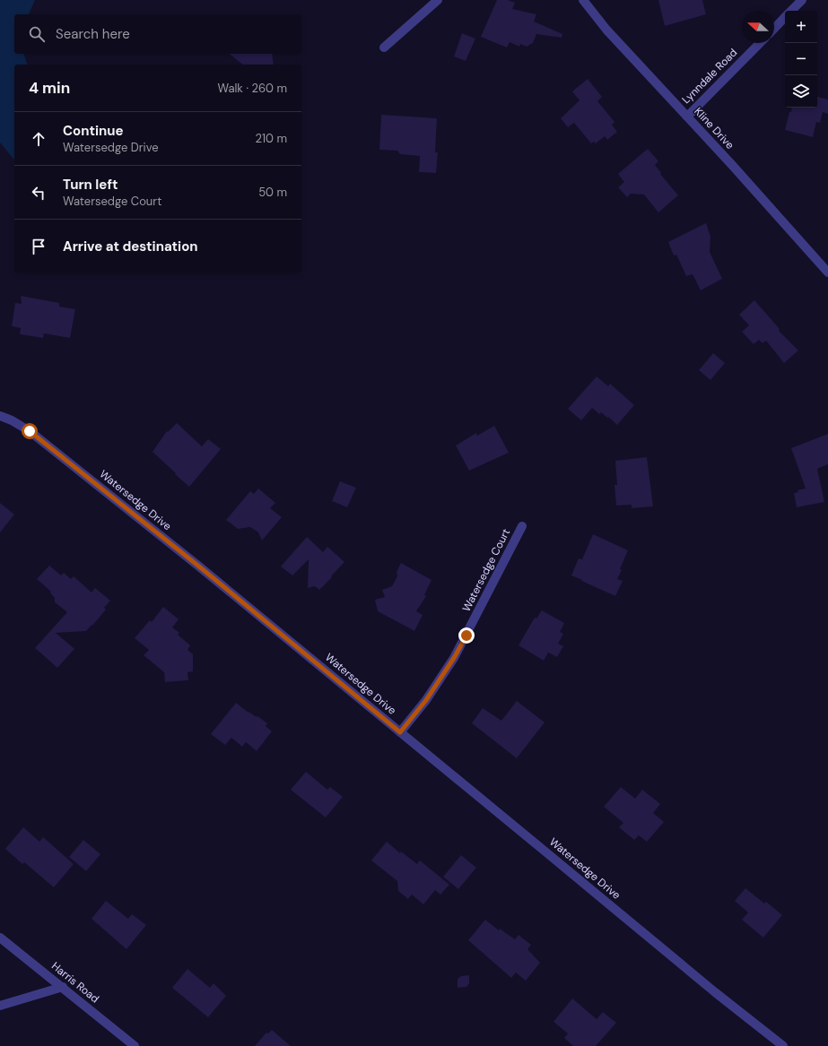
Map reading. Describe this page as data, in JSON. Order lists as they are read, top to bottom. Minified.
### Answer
{"streets":{"street":["Lynndale Road","Kline Drive","Watersedge Drive","Watersedge Court","Harris Road"]},"crossings":[["Lynndale Road","Kline Drive"],["Watersedge Drive","Watersedge Court"]],"north":"left","page":{"map_buttons":["+","−"],"search":"Search here","heading":["4 min","Walk · 260 m"],"list":[["Continue","Watersedge Drive","210 m"],["Turn left","Watersedge Court","50 m"],"Arrive at destination"]}}
